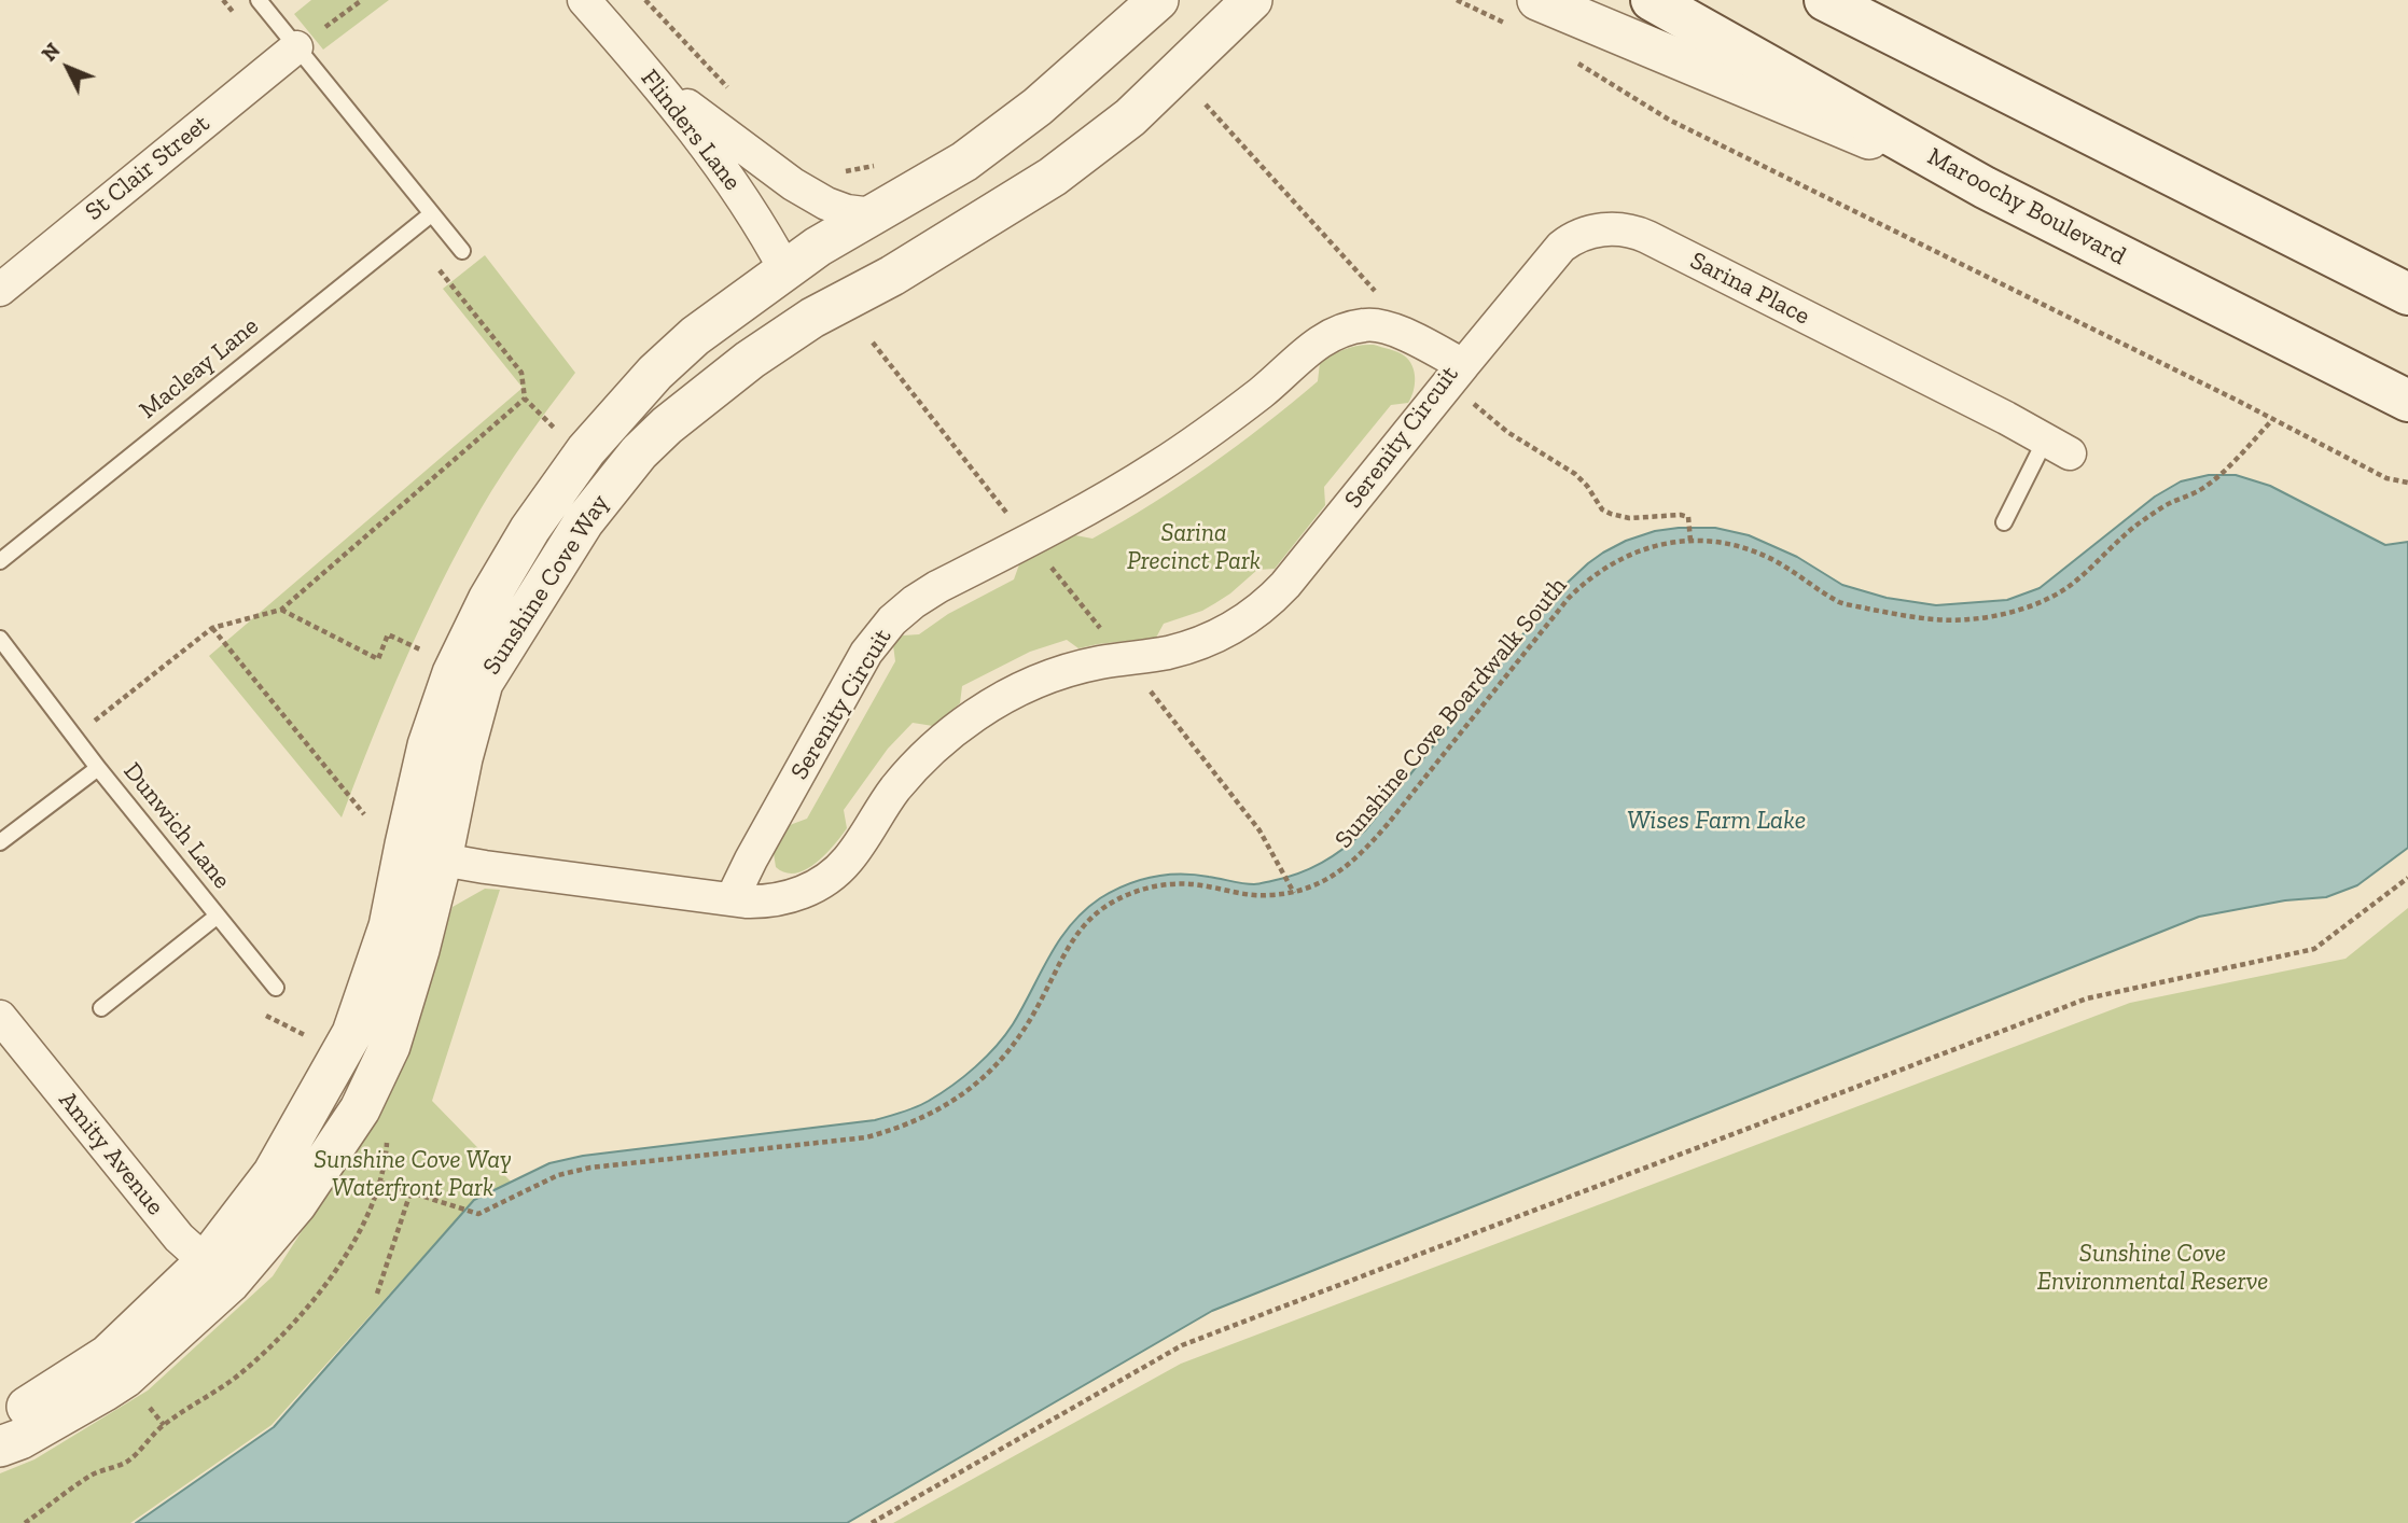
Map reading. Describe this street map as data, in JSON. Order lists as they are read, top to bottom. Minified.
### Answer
{"streets":{"main road":["Maroochy Boulevard"],"street":["Flinders Lane","St Clair Street","Sarina Place","Serenity Circuit","Sunshine Cove Way","Amity Avenue"],"lane":["Macleay Lane","Dunwich Lane"],"path":["Sunshine Cove Boardwalk South"]},"crossings":[["Flinders Lane","Sunshine Cove Way"],["Sarina Place","Serenity Circuit"],["Serenity Circuit","Sunshine Cove Way"],["Sunshine Cove Way","Amity Avenue"]],"water":["Wises Farm Lake"],"parks":["Sarina Precinct Park","Sunshine Cove Way Waterfront Park","Sunshine Cove Environmental Reserve"],"north":"top left"}
